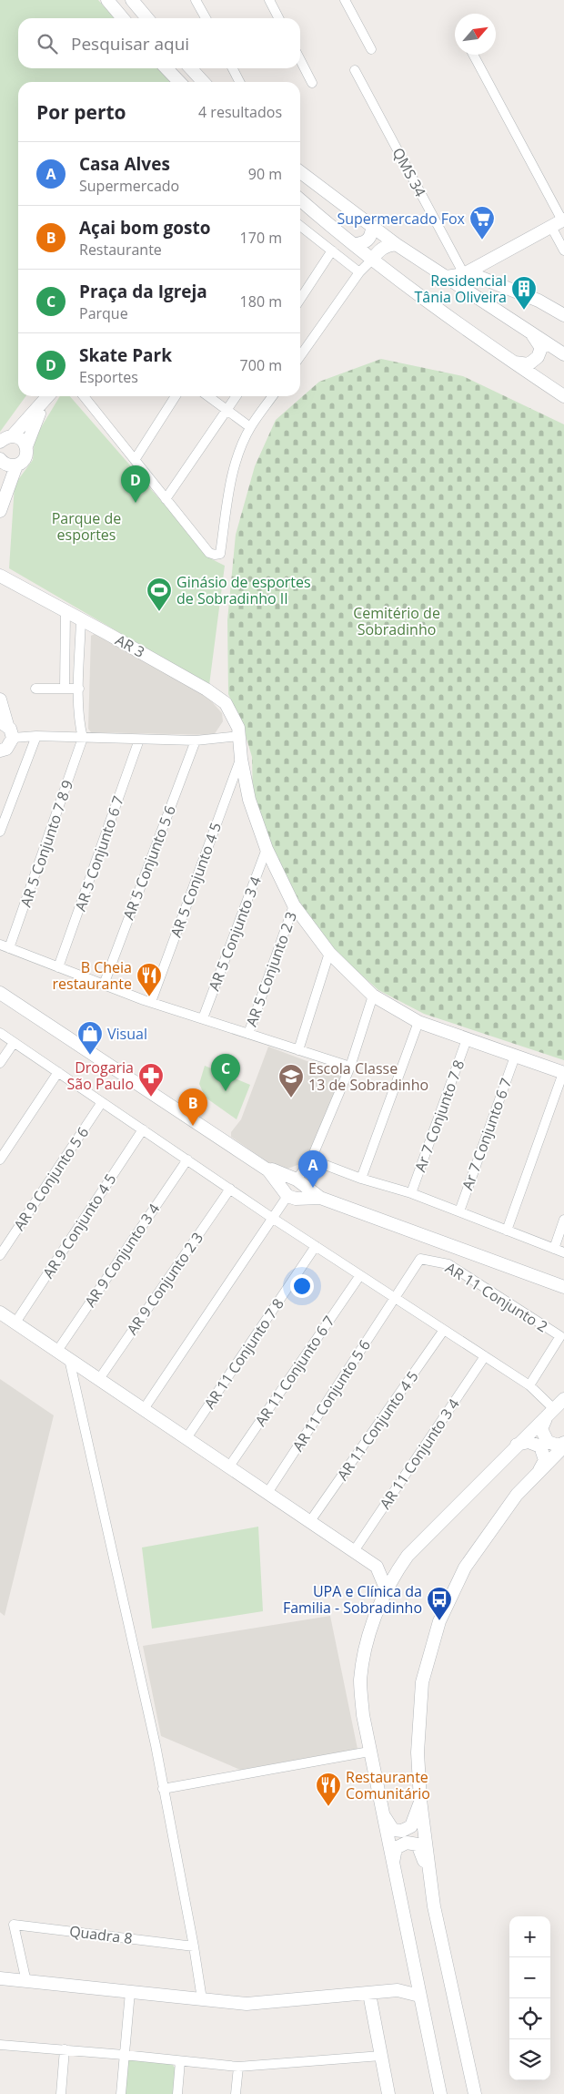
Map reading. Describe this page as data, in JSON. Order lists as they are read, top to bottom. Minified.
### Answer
{"streets":{"street":["QMS 34","AR 3","AR 5 Conjunto 7 8 9","AR 5 Conjunto 6 7","AR 5 Conjunto 5 6","AR 5 Conjunto 4 5","AR 5 Conjunto 3 4","AR 5 Conjunto 2 3","Ar 7 Conjunto 7 8","Ar 7 Conjunto 6 7","AR 9 Conjunto 5 6","AR 9 Conjunto 4 5","AR 9 Conjunto 3 4","AR 9 Conjunto 2 3","AR 11 Conjunto 2","AR 11 Conjunto 7 8","AR 11 Conjunto 6 7","AR 11 Conjunto 5 6","AR 11 Conjunto 4 5","AR 11 Conjunto 3 4","Quadra 8"]},"crossings":[["AR 3","AR 5 Conjunto 4 5"],["AR 3","AR 5 Conjunto 3 4"],["AR 3","AR 5 Conjunto 2 3"],["AR 3","Ar 7 Conjunto 7 8"],["AR 3","Ar 7 Conjunto 6 7"],["AR 11 Conjunto 2","AR 11 Conjunto 5 6"]],"parks":["Parque de esportes","Cemitério de Sobradinho"],"places":{"supermarket":["Supermercado Fox"],"building":["Residencial Tânia Oliveira"],"sports":["Ginásio de esportes de Sobradinho II"],"restaurant":["B Cheia restaurante","Restaurante Comunitário"],"shop":["Visual"],"pharmacy":["Drogaria São Paulo"],"school or university":["Escola Classe 13 de Sobradinho"],"bus stop":["UPA e Clínica da Familia - Sobradinho"]},"north":"top right","page":{"search":"Pesquisar aqui","heading":["Por perto","4 resultados"],"list":[{"mark":"A","name":"Casa Alves","note":"Supermercado","value":"90 m"},{"mark":"B","name":"Açai bom gosto","note":"Restaurante","value":"170 m"},{"mark":"C","name":"Praça da Igreja","note":"Parque","value":"180 m"},{"mark":"D","name":"Skate Park","note":"Esportes","value":"700 m"}],"pins":["D","C","B","A"],"map_buttons":["+","−"]}}
